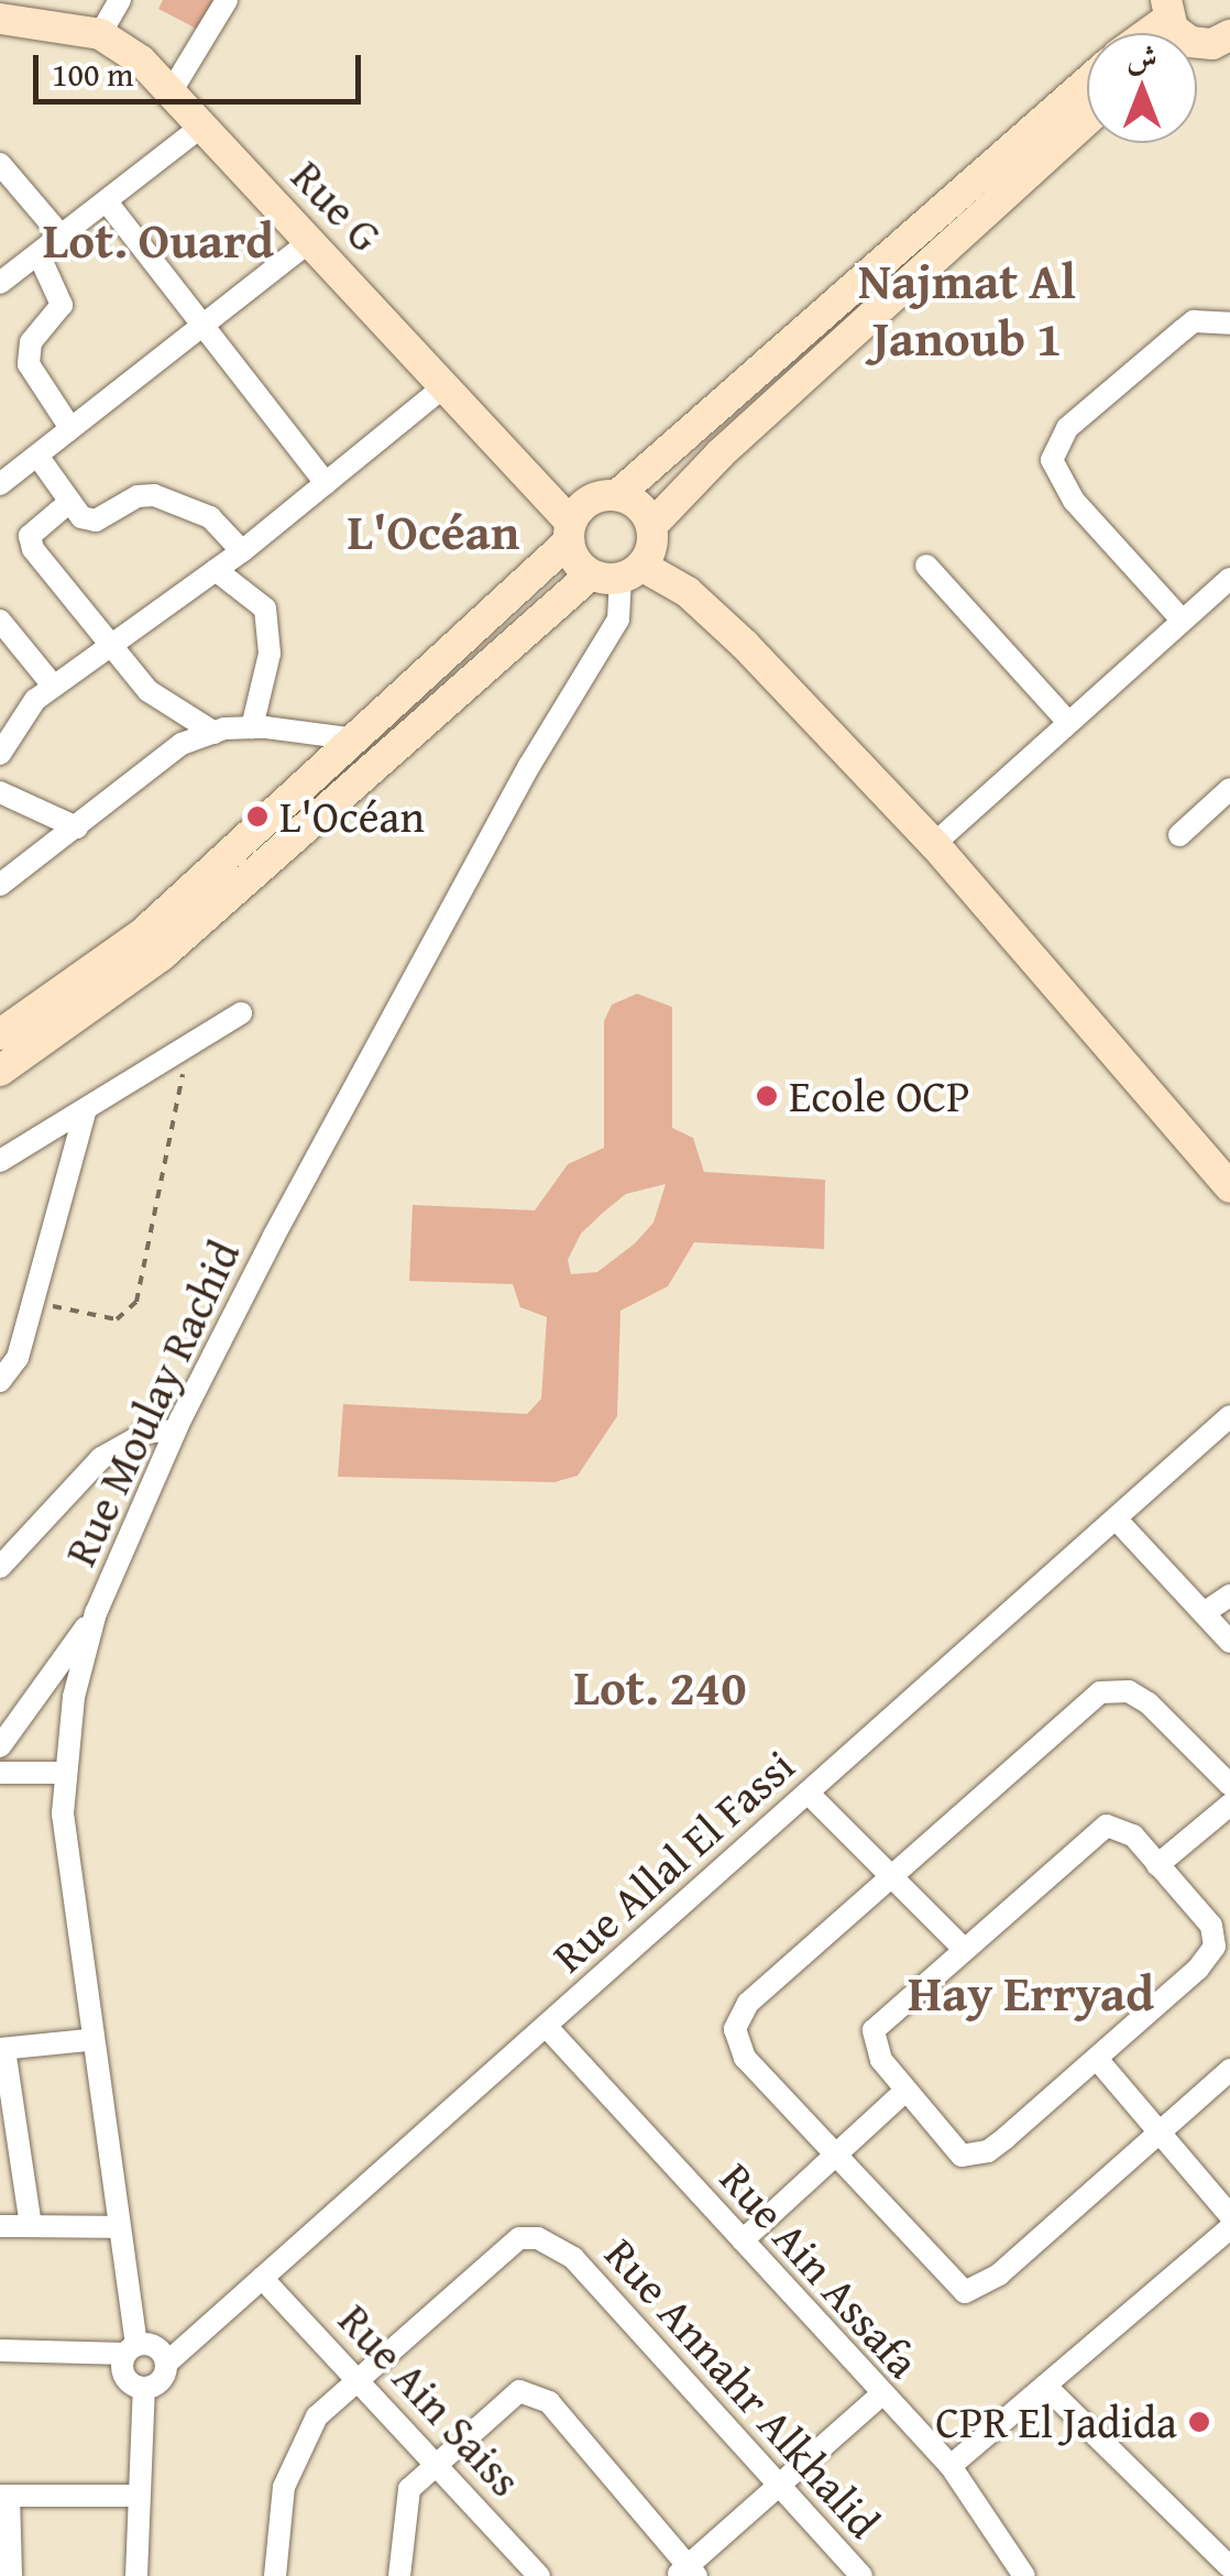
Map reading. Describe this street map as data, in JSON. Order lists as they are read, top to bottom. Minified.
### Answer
{"streets":{"main road":["Rue G"],"street":["Rue Moulay Rachid","Rue Allal El Fassi","Rue Ain Assafa","Rue Annahr Alkhalid","Rue Ain Saiss"]},"crossings":[["Rue G","Rue Moulay Rachid"],["Rue Moulay Rachid","Rue Allal El Fassi"],["Rue Allal El Fassi","Rue Ain Assafa"],["Rue Allal El Fassi","Rue Ain Saiss"],["Rue Annahr Alkhalid","Rue Ain Saiss"]],"districts":["Lot. Ouard","Najmat Al Janoub 1","L'Océan","Lot. 240","Hay Erryad"],"places":["L'Océan","Ecole OCP","CPR El Jadida"],"scale_bar":"100 m","north":"top"}
